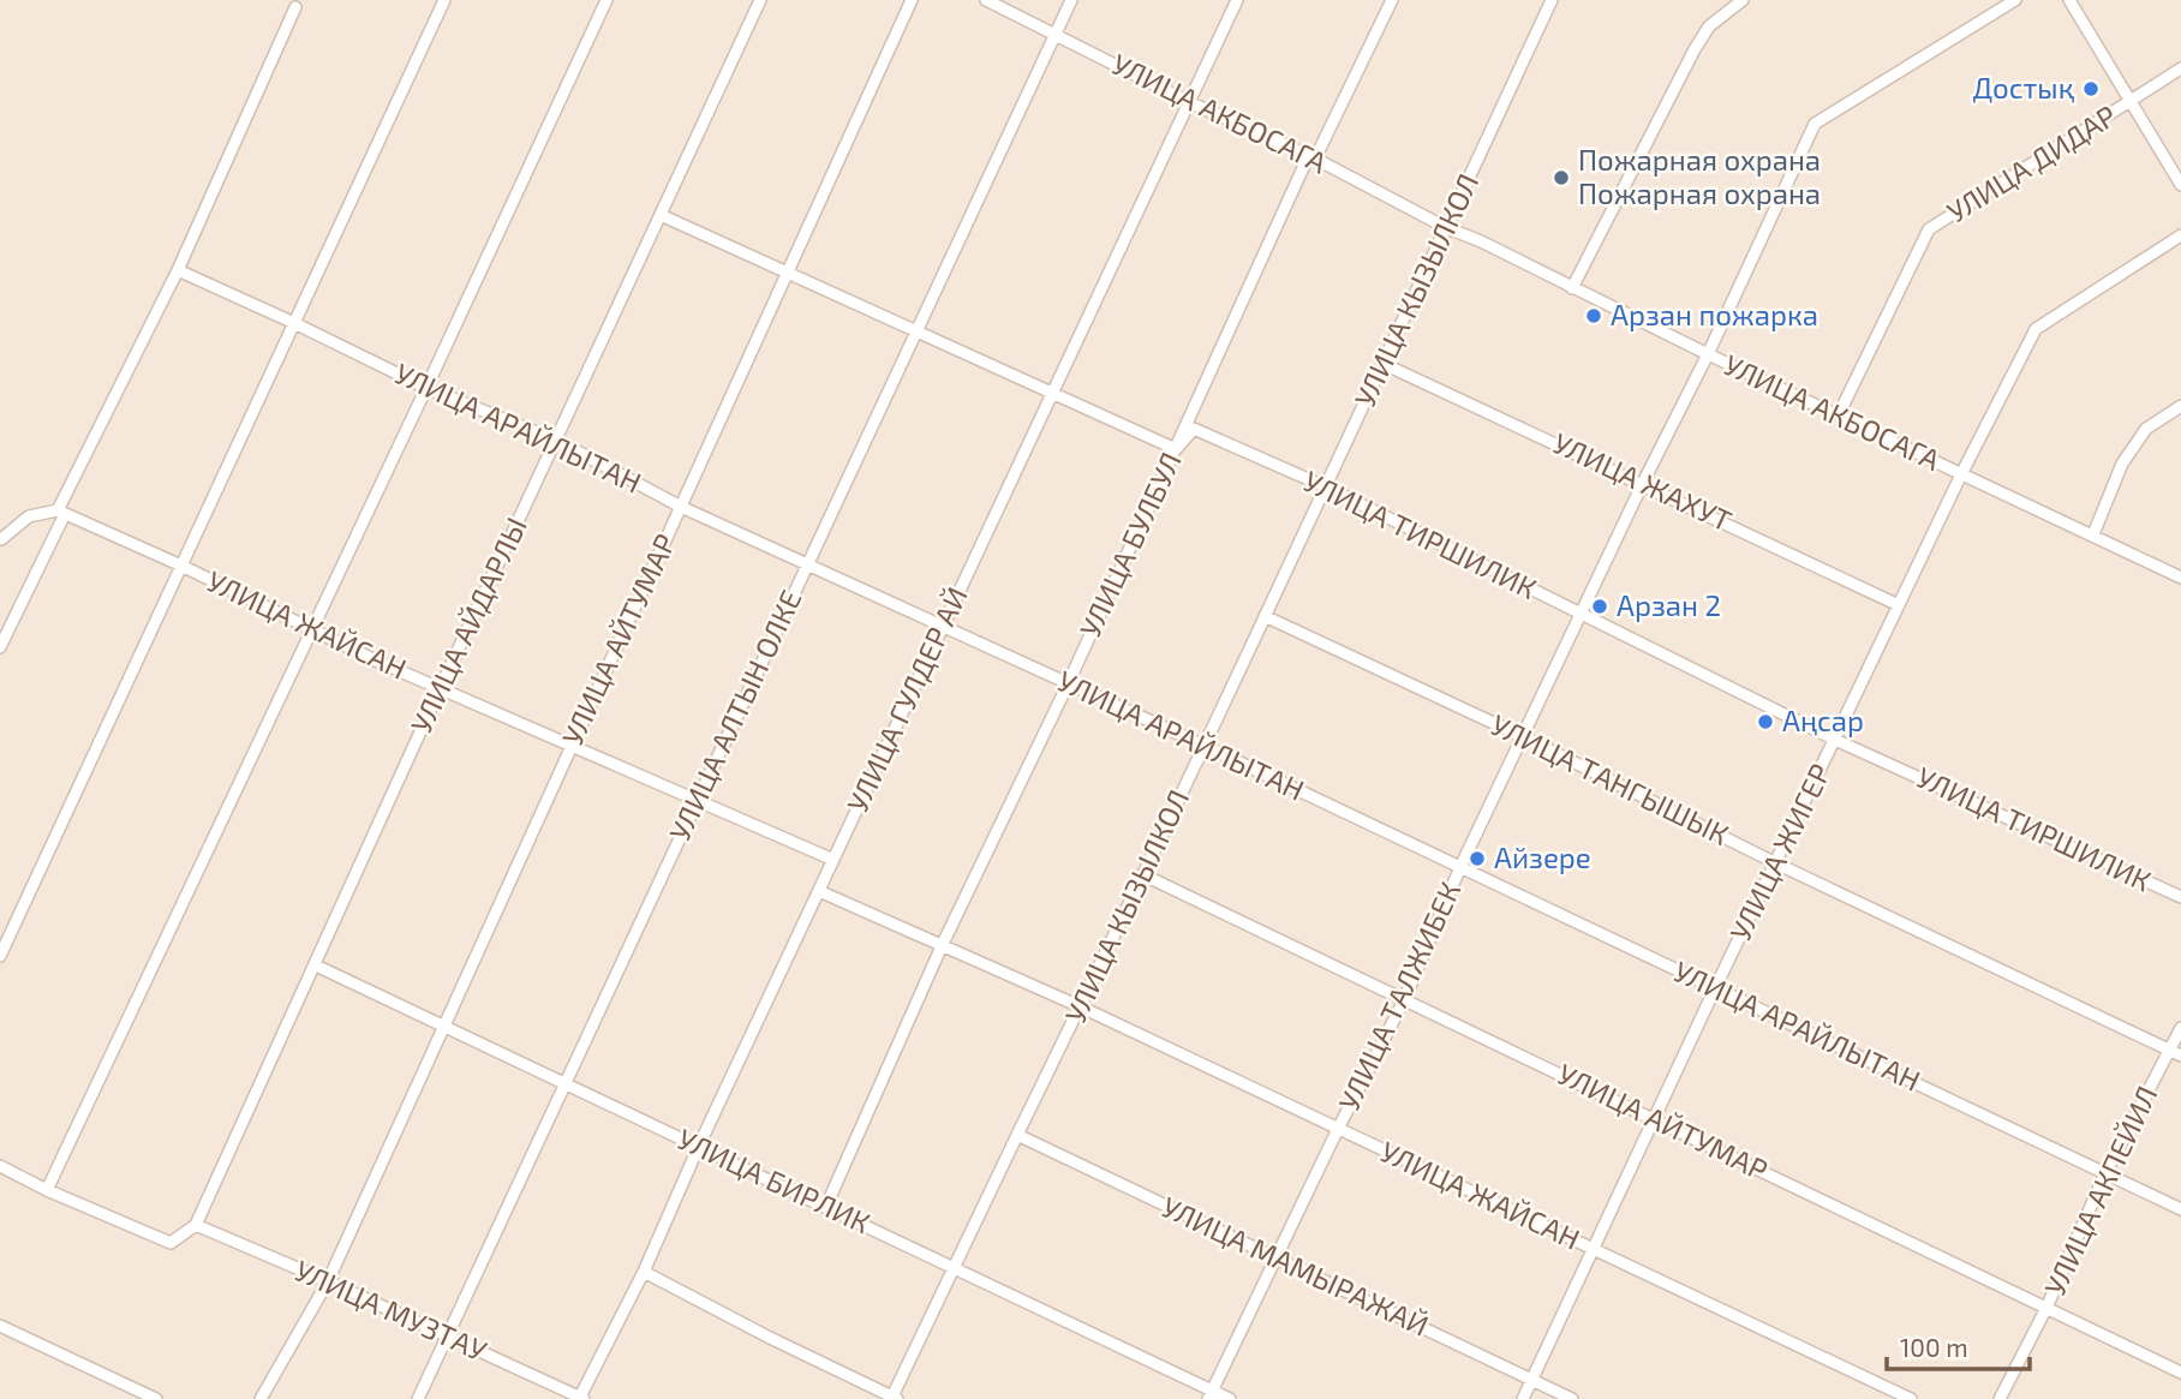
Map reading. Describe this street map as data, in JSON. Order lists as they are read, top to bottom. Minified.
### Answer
{"streets":{"street":["УЛИЦА АКБОСАГА","УЛИЦА ДИДАР","УЛИЦА КЫЗЫЛКОЛ","УЛИЦА АРАЙЛЫТАН","УЛИЦА ЖАХУТ","УЛИЦА ТИРШИЛИК","УЛИЦА БУЛБУЛ","УЛИЦА ЖАЙСАН","УЛИЦА АЙДАРЛЫ","УЛИЦА АЙТУМАР","УЛИЦА ГУЛДЕР АЙ","УЛИЦА АЛТЫН ОЛКЕ","УЛИЦА ТАНГЫШЫК","УЛИЦА ЖИГЕР","УЛИЦА ТАЛЖИБЕК","УЛИЦА БИРЛИК","УЛИЦА АКПЕЙИЛ","УЛИЦА МАМЫРАЖАЙ","УЛИЦА МУЗТАУ"]},"crossings":[["УЛИЦА АКБОСАГА","УЛИЦА ДИДАР"],["УЛИЦА АКБОСАГА","УЛИЦА КЫЗЫЛКОЛ"],["УЛИЦА АКБОСАГА","УЛИЦА БУЛБУЛ"],["УЛИЦА АКБОСАГА","УЛИЦА ГУЛДЕР АЙ"],["УЛИЦА АКБОСАГА","УЛИЦА АЛТЫН ОЛКЕ"],["УЛИЦА АКБОСАГА","УЛИЦА ЖИГЕР"],["УЛИЦА АКБОСАГА","УЛИЦА ТАЛЖИБЕК"],["УЛИЦА КЫЗЫЛКОЛ","УЛИЦА АРАЙЛЫТАН"],["УЛИЦА КЫЗЫЛКОЛ","УЛИЦА ЖАХУТ"],["УЛИЦА КЫЗЫЛКОЛ","УЛИЦА ТИРШИЛИК"],["УЛИЦА КЫЗЫЛКОЛ","УЛИЦА ЖАЙСАН"],["УЛИЦА КЫЗЫЛКОЛ","УЛИЦА АЙТУМАР"],["УЛИЦА КЫЗЫЛКОЛ","УЛИЦА ТАНГЫШЫК"],["УЛИЦА КЫЗЫЛКОЛ","УЛИЦА БИРЛИК"],["УЛИЦА КЫЗЫЛКОЛ","УЛИЦА МАМЫРАЖАЙ"],["УЛИЦА АРАЙЛЫТАН","УЛИЦА БУЛБУЛ"],["УЛИЦА АРАЙЛЫТАН","УЛИЦА АЙДАРЛЫ"],["УЛИЦА АРАЙЛЫТАН","УЛИЦА АЙТУМАР"],["УЛИЦА АРАЙЛЫТАН","УЛИЦА ГУЛДЕР АЙ"],["УЛИЦА АРАЙЛЫТАН","УЛИЦА АЛТЫН ОЛКЕ"],["УЛИЦА АРАЙЛЫТАН","УЛИЦА ЖИГЕР"],["УЛИЦА АРАЙЛЫТАН","УЛИЦА ТАЛЖИБЕК"],["УЛИЦА АРАЙЛЫТАН","УЛИЦА АКПЕЙИЛ"],["УЛИЦА ЖАХУТ","УЛИЦА ЖИГЕР"],["УЛИЦА ЖАХУТ","УЛИЦА ТАЛЖИБЕК"],["УЛИЦА ТИРШИЛИК","УЛИЦА БУЛБУЛ"],["УЛИЦА ТИРШИЛИК","УЛИЦА ЖИГЕР"],["УЛИЦА ТИРШИЛИК","УЛИЦА ТАЛЖИБЕК"],["УЛИЦА БУЛБУЛ","УЛИЦА ЖАЙСАН"],["УЛИЦА БУЛБУЛ","УЛИЦА БИРЛИК"],["УЛИЦА ЖАЙСАН","УЛИЦА АЙДАРЛЫ"],["УЛИЦА ЖАЙСАН","УЛИЦА АЙТУМАР"],["УЛИЦА ЖАЙСАН","УЛИЦА ГУЛДЕР АЙ"],["УЛИЦА ЖАЙСАН","УЛИЦА АЛТЫН ОЛКЕ"],["УЛИЦА ЖАЙСАН","УЛИЦА ЖИГЕР"],["УЛИЦА ЖАЙСАН","УЛИЦА ТАЛЖИБЕК"],["УЛИЦА АЙДАРЛЫ","УЛИЦА БИРЛИК"],["УЛИЦА АЙДАРЛЫ","УЛИЦА МУЗТАУ"],["УЛИЦА АЙТУМАР","УЛИЦА ЖИГЕР"],["УЛИЦА АЙТУМАР","УЛИЦА ТАЛЖИБЕК"],["УЛИЦА АЙТУМАР","УЛИЦА БИРЛИК"],["УЛИЦА АЙТУМАР","УЛИЦА АКПЕЙИЛ"],["УЛИЦА АЙТУМАР","УЛИЦА МУЗТАУ"],["УЛИЦА ГУЛДЕР АЙ","УЛИЦА БИРЛИК"],["УЛИЦА ГУЛДЕР АЙ","УЛИЦА МУЗТАУ"],["УЛИЦА АЛТЫН ОЛКЕ","УЛИЦА БИРЛИК"],["УЛИЦА АЛТЫН ОЛКЕ","УЛИЦА МУЗТАУ"],["УЛИЦА ТАНГЫШЫК","УЛИЦА ЖИГЕР"],["УЛИЦА ТАНГЫШЫК","УЛИЦА ТАЛЖИБЕК"],["УЛИЦА ТАНГЫШЫК","УЛИЦА АКПЕЙИЛ"],["УЛИЦА ЖИГЕР","УЛИЦА МАМЫРАЖАЙ"],["УЛИЦА ТАЛЖИБЕК","УЛИЦА БИРЛИК"],["УЛИЦА ТАЛЖИБЕК","УЛИЦА МАМЫРАЖАЙ"]],"places":["Достық","Пожарная охрана Пожарная охрана","Арзан пожарка","Арзан 2","Аңсар","Айзере"],"scale_bar":"100 m"}
